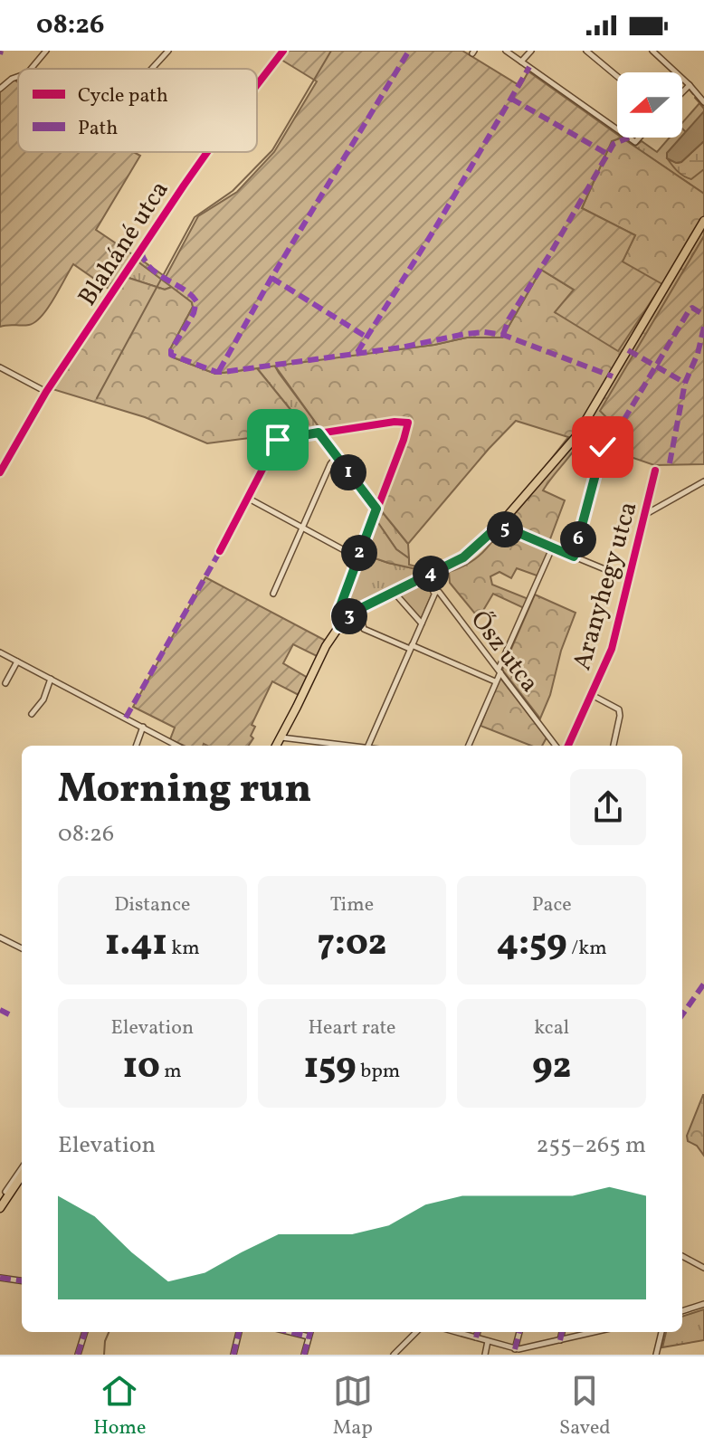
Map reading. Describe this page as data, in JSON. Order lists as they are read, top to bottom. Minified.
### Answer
{"streets":{"street":["Blaháné utca","Aranyhegy utca","Ősz utca"]},"legend":["Cycle path","Path"],"north":"left","page":{"status":"08:26","pins":["1","5","6","2","4","3"],"heading":["Morning run","08:26"],"stats":[["Distance","1.41 km"],["Time","7:02"],["Pace","4:59 /km"],["Elevation","10 m"],["Heart rate","159 bpm"],["kcal","92"]],"chart":["Elevation","255–265 m"],"tabs":["Home","Map","Saved"]}}
